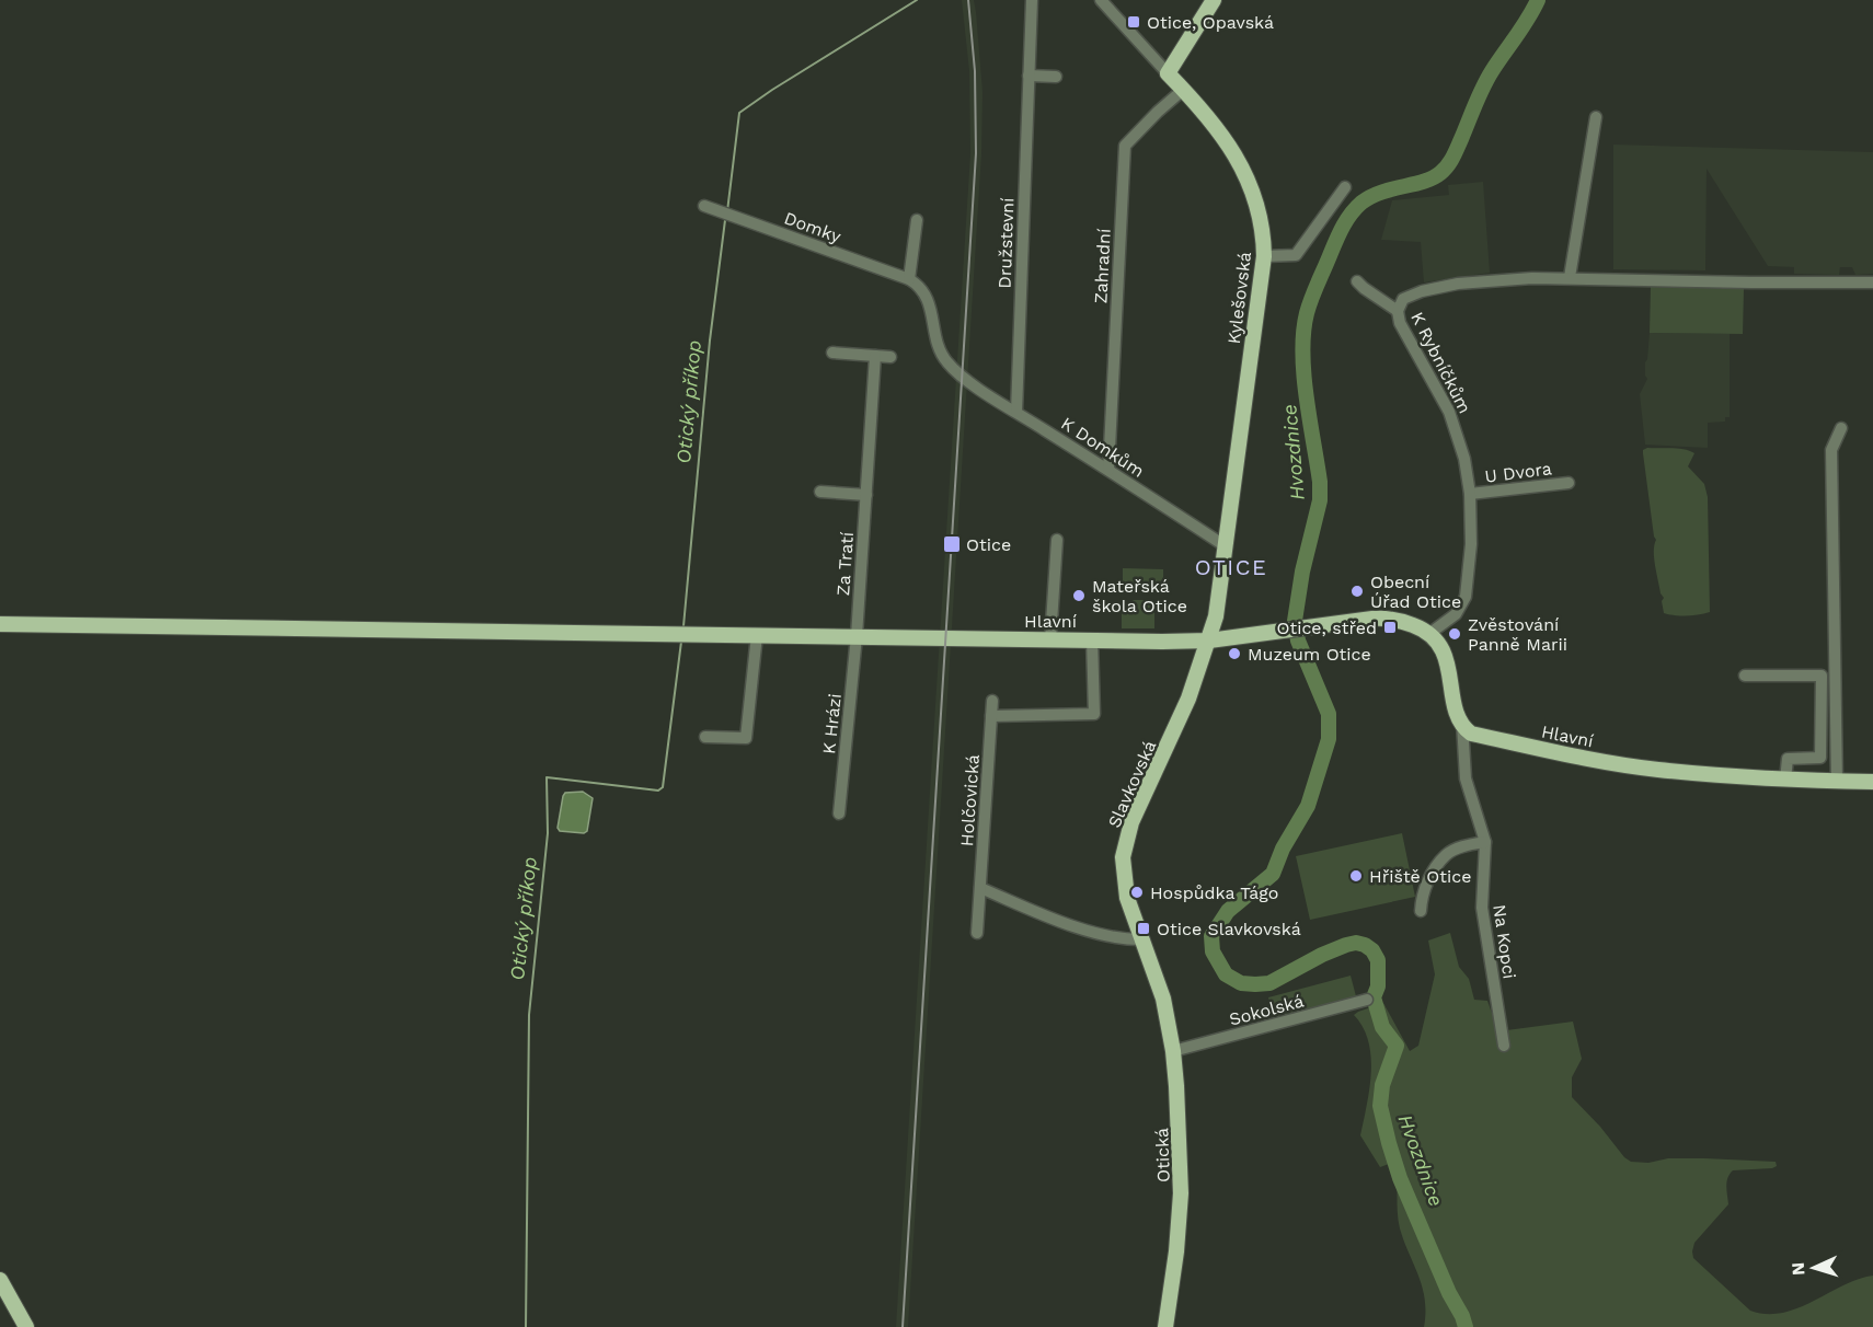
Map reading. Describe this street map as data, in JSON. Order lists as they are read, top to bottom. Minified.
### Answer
{"streets":{"main road":["Kylešovská","Hlavní","Slavkovská","Otická"],"street":["Domky","Družstevní","Zahradní","K Rybníčkům","K Domkům","U Dvora","Za Tratí","K Hrázi","Holčovická","Na Kopci","Sokolská"]},"crossings":[["Domky","K Domkům"],["Družstevní","K Domkům"],["Zahradní","Kylešovská"],["Zahradní","K Domkům"],["Kylešovská","K Domkům"],["Kylešovská","Hlavní"],["Kylešovská","Slavkovská"],["K Rybníčkům","U Dvora"],["K Rybníčkům","Hlavní"],["Za Tratí","Hlavní"],["Za Tratí","K Hrázi"],["Hlavní","K Hrázi"],["Hlavní","Slavkovská"],["Hlavní","Na Kopci"],["Slavkovská","Otická"],["Sokolská","Otická"]],"districts":["OTICE"],"water":["Otický příkop","Hvozdnice"],"places":{"transit":["Otice, Opavská","Otice","Otice, střed","Otice Slavkovská"],"other":["Obecní Úřad Otice","Mateřská škola Otice","Zvěstování Panně Marii","Muzeum Otice","Hřiště Otice","Hospůdka Tágo"]},"north":"left"}
